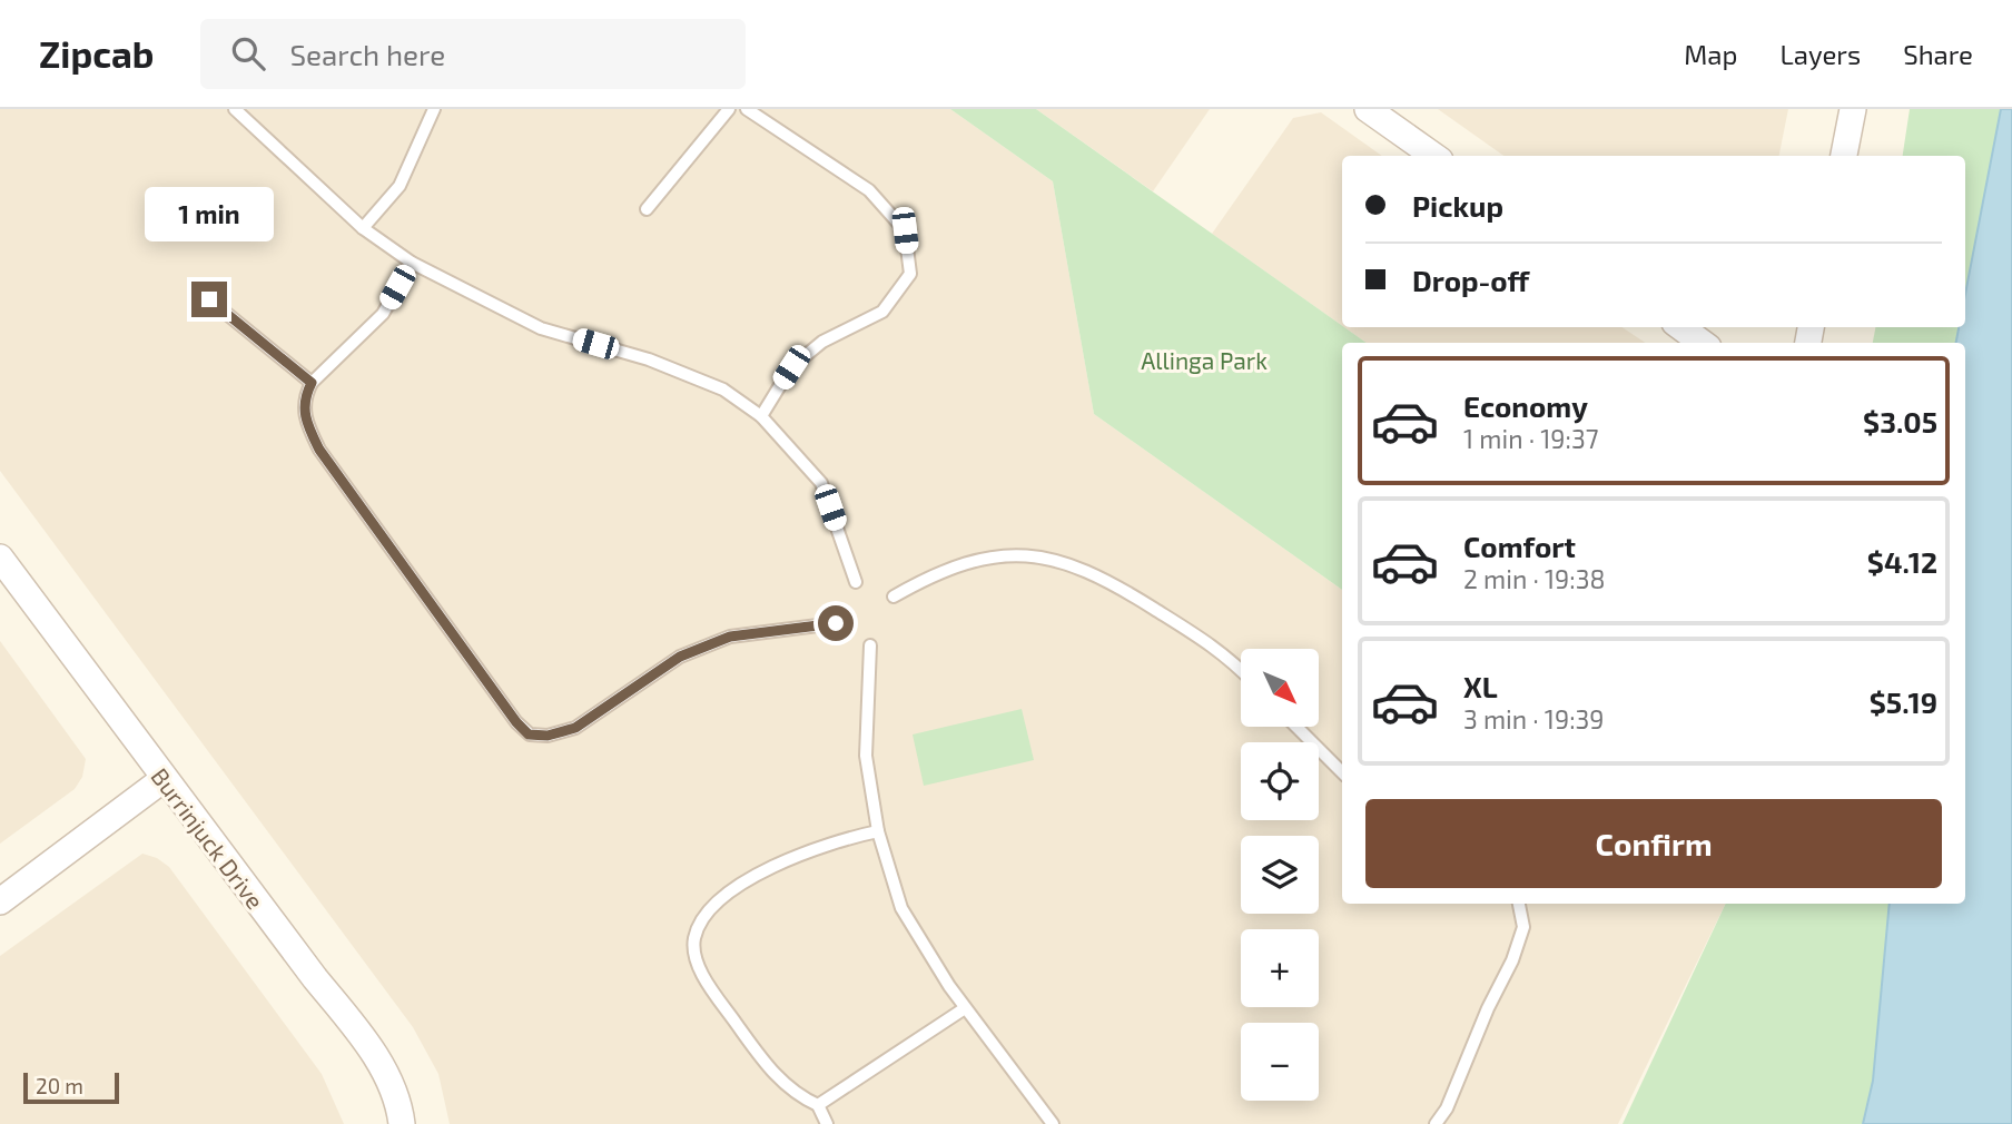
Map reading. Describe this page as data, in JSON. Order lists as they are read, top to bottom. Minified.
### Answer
{"streets":{"street":["Burrinjuck Drive"]},"parks":["Allinga Park"],"scale_bar":"20 m","north":"bottom right","page":{"header":"Zipcab","search":"Search here","nav":["Map","Layers","Share"],"banner":["Pickup","Drop-off"],"bubble":"1 min","list":[{"name":"Economy","note":"1 min · 19:37","value":"$3.05"},{"name":"Comfort","note":"2 min · 19:38","value":"$4.12"},{"name":"XL","note":"3 min · 19:39","value":"$5.19"}],"map_buttons":["+","−"],"buttons":"Confirm","scale":"20 m"}}
